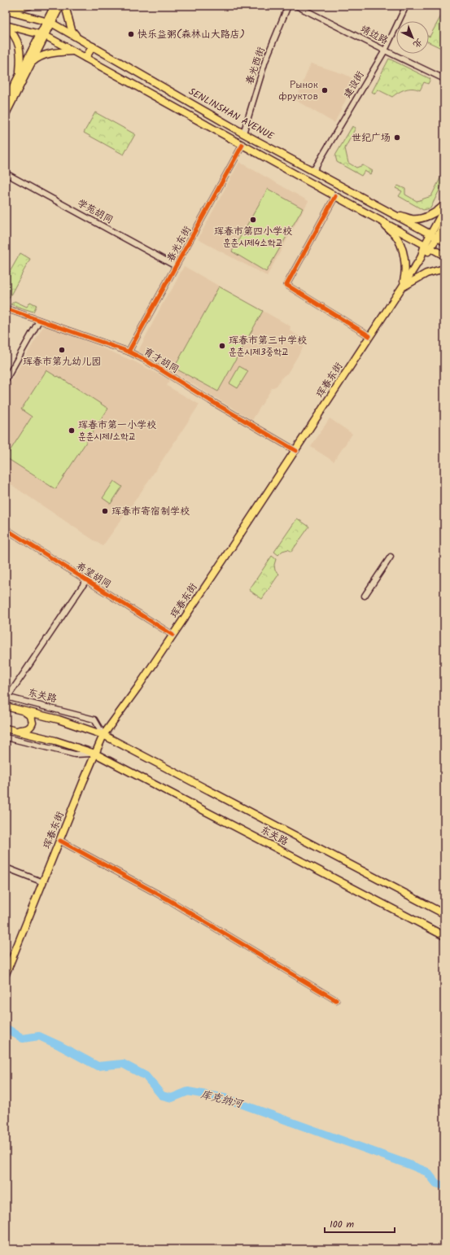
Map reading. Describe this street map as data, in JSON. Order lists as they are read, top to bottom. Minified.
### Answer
{"streets":{"main road":["SENLINSHAN AVENUE","珲春东街","东关路"],"street":["靖边路","春光西街","建设街","学苑胡同","春光东街","育才胡同","希望胡同"]},"crossings":[["靖边路","建设街"],["春光西街","SENLINSHAN AVENUE"],["建设街","SENLINSHAN AVENUE"],["SENLINSHAN AVENUE","珲春东街"],["学苑胡同","春光东街"],["春光东街","育才胡同"],["育才胡同","珲春东街"],["珲春东街","希望胡同"],["珲春东街","东关路"]],"water":["库克纳河"],"places":["快乐益粥(森林山大路店)","Рынок фруктов","世纪广场","珲春市第四小学校 훈춘시제4소학교","珲春市第三中学校 훈춘시제3중학교","珲春市第九幼儿园","珲春市第一小学校 훈춘시제1소학교","珲春市寄宿制学校"],"scale_bar":"100 m","north":"bottom right"}
